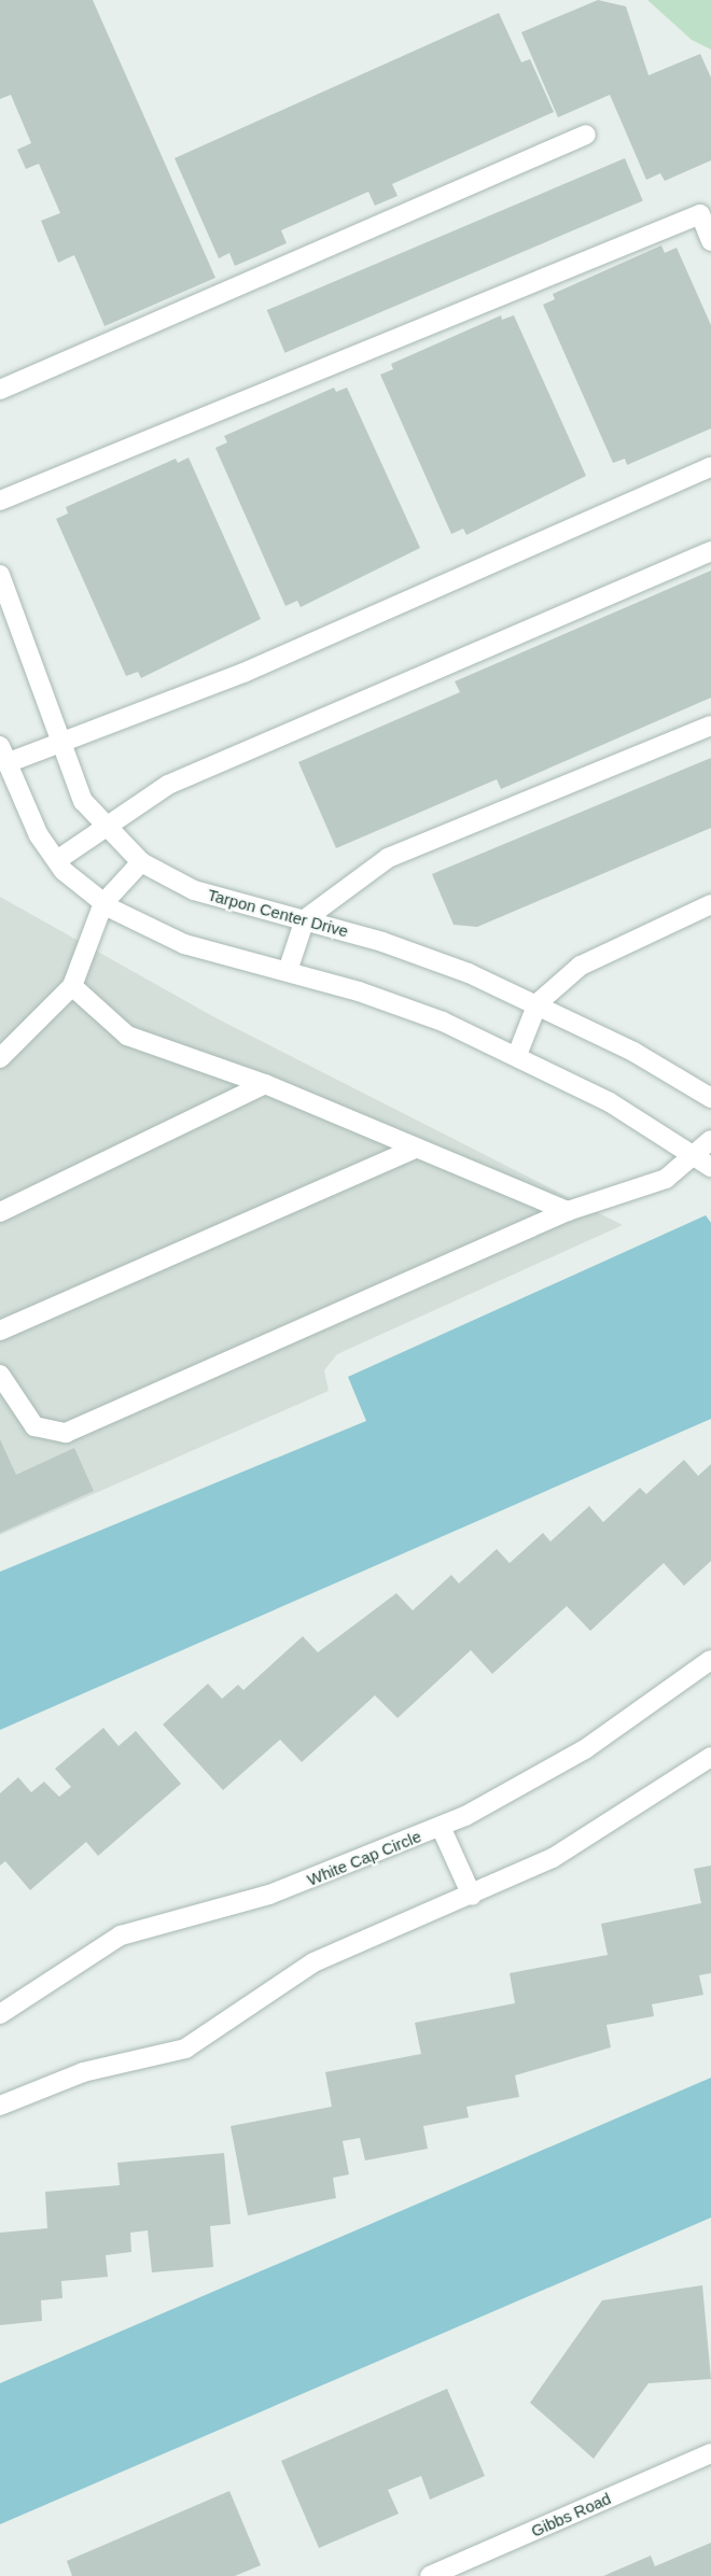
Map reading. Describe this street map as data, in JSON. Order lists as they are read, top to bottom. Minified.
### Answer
{"streets":{"street":["Tarpon Center Drive","White Cap Circle","Gibbs Road"]}}
